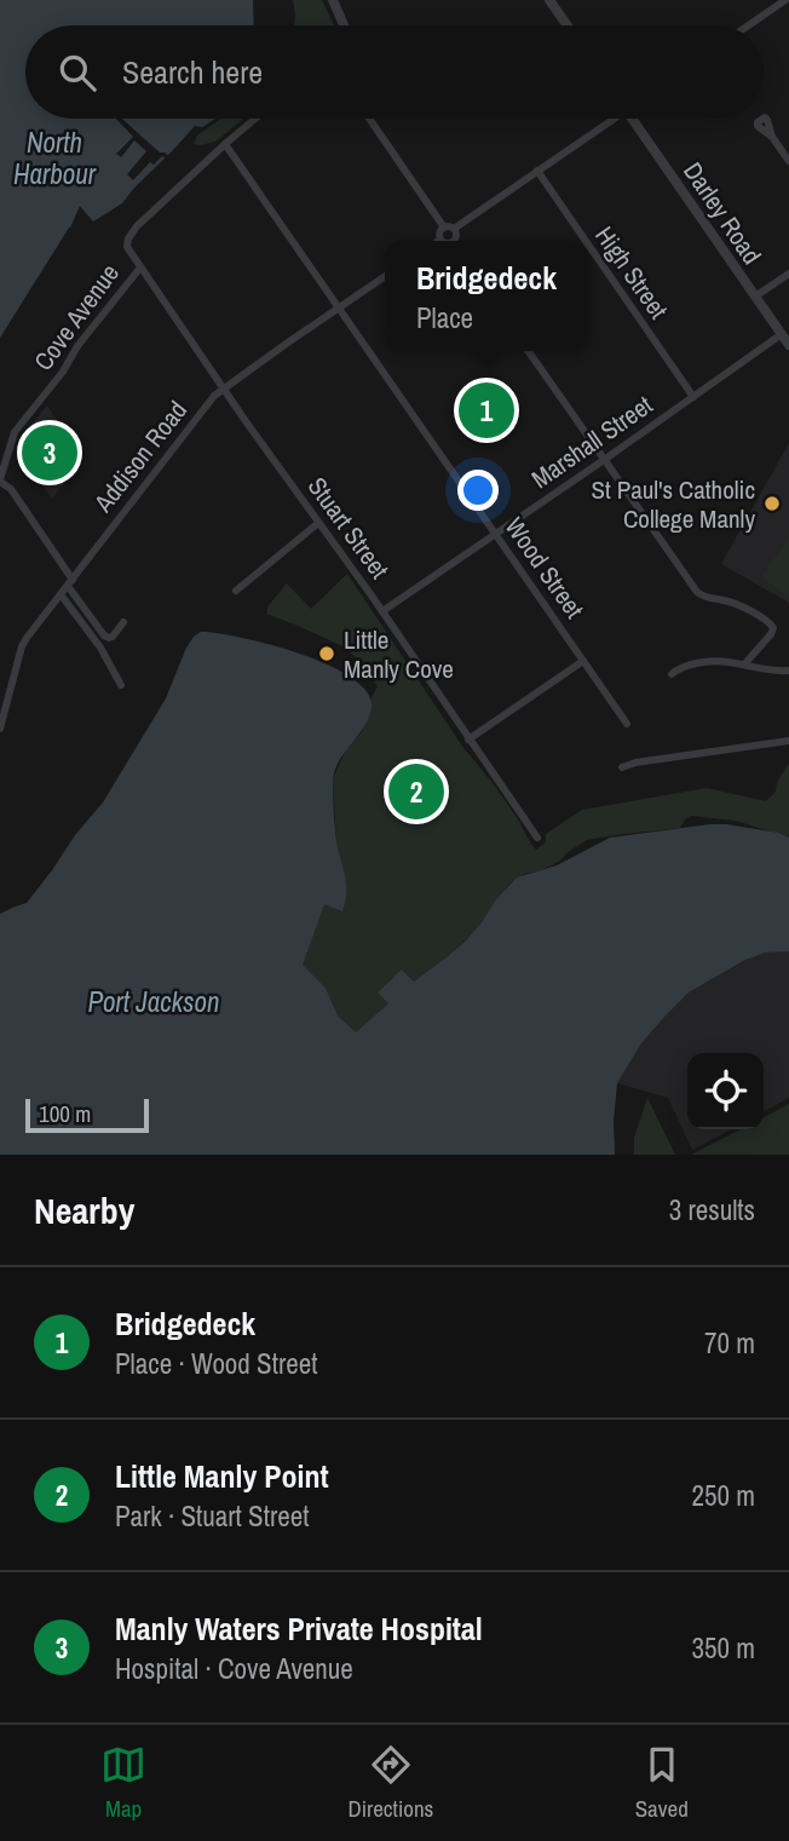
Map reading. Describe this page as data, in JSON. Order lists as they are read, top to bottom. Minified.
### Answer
{"streets":{"street":["Darley Road","High Street","Cove Avenue","Marshall Street","Addison Road","Stuart Street","Wood Street"]},"crossings":[["Darley Road","Marshall Street"],["High Street","Marshall Street"],["Cove Avenue","Stuart Street"],["Marshall Street","Stuart Street"],["Marshall Street","Wood Street"],["Addison Road","Stuart Street"],["Addison Road","Wood Street"],["Stuart Street","Wood Street"]],"water":["North Harbour","Port Jackson"],"places":["St Paul's Catholic College Manly","Little Manly Cove"],"scale_bar":"100 m","page":{"search":"Search here","popup":["Bridgedeck","Place"],"pins":["1","3","2"],"scale":"100 m","heading":["Nearby","3 results"],"list":[{"mark":"1","name":"Bridgedeck","note":"Place · Wood Street","value":"70 m"},{"mark":"2","name":"Little Manly Point","note":"Park · Stuart Street","value":"250 m"},{"mark":"3","name":"Manly Waters Private Hospital","note":"Hospital · Cove Avenue","value":"350 m"}],"nav":["Map","Directions","Saved"]}}
